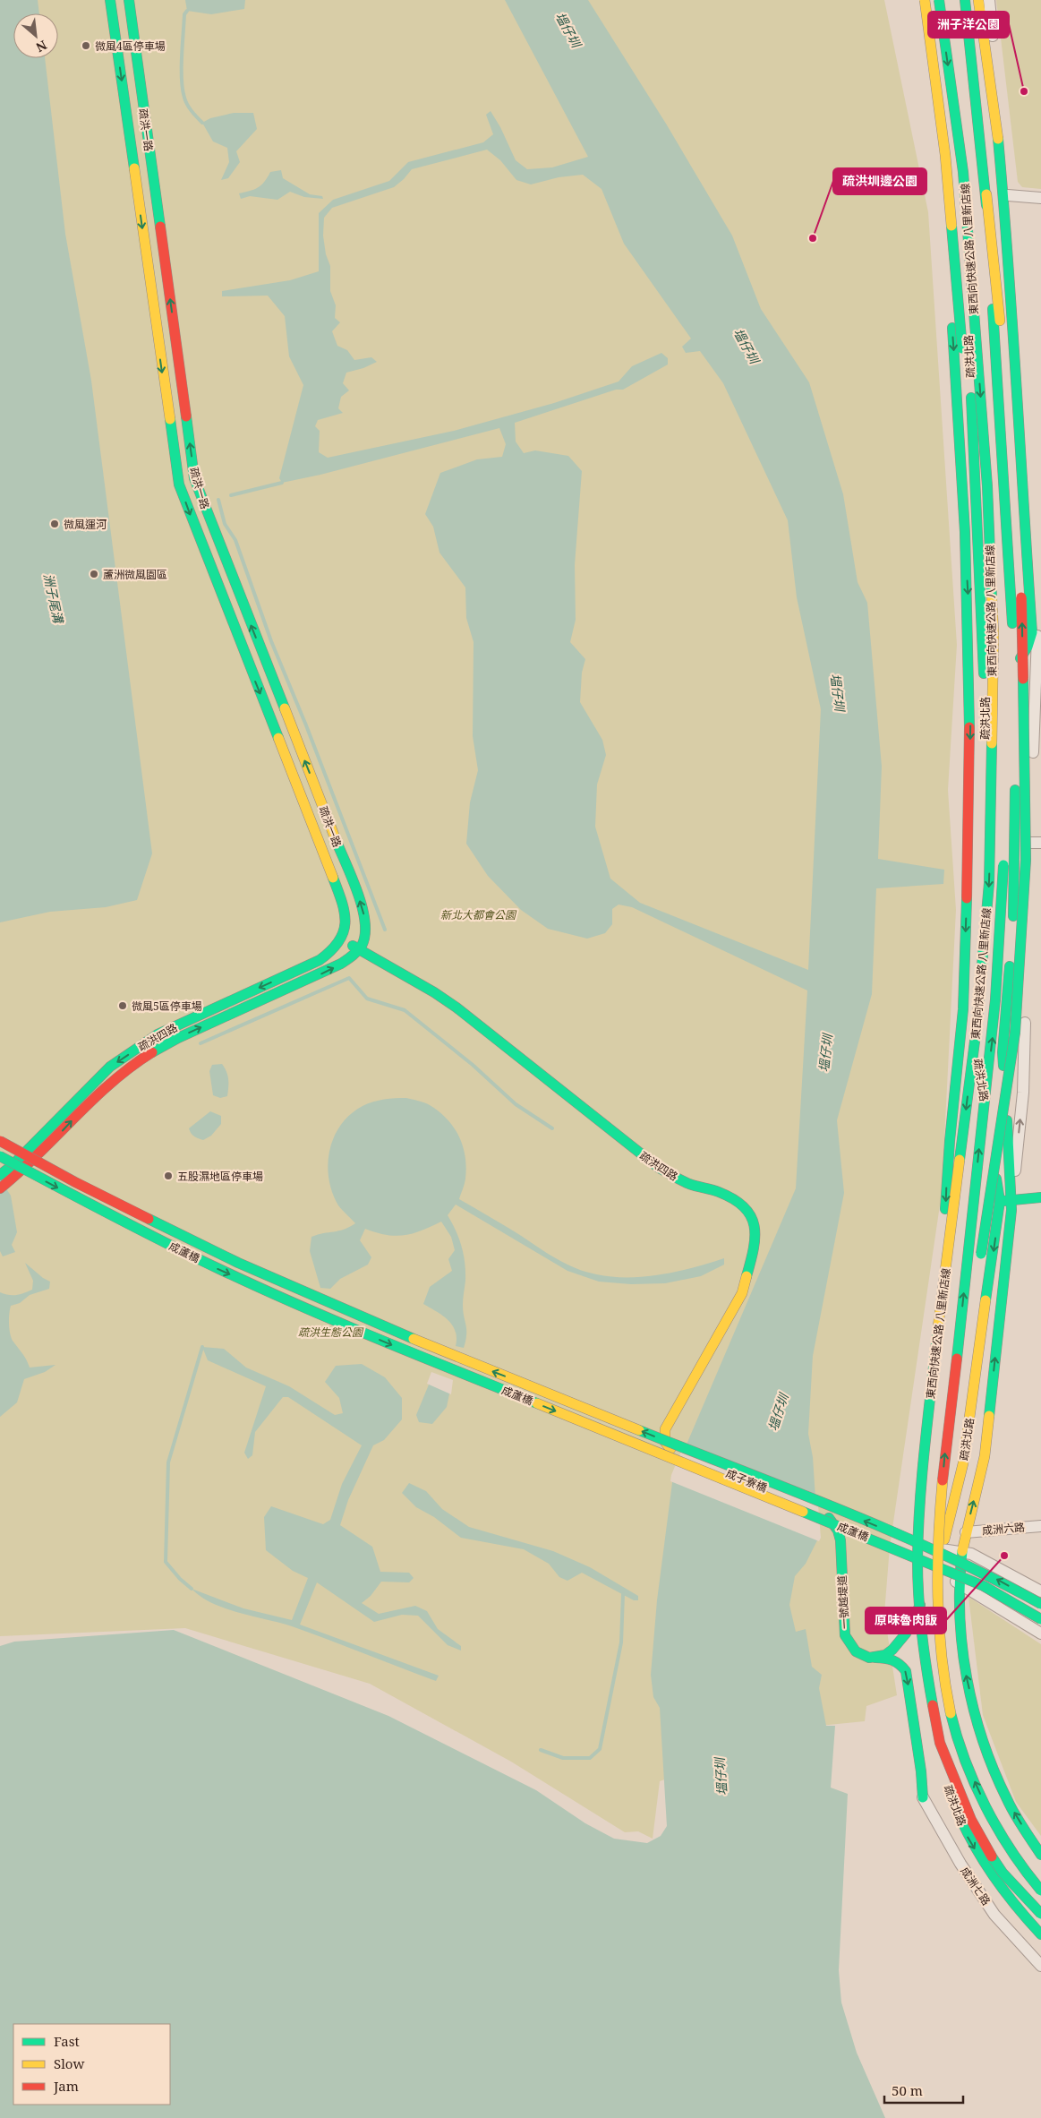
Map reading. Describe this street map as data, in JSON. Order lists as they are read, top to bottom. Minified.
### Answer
{"streets":{"main road":["疏洪一路","東西向快速公路 八里新店線","疏洪北路","疏洪四路","成蘆橋","成子寮橋","一號越堤道"],"street":["成洲六路","成洲七路"]},"crossings":[["疏洪一路","疏洪四路"],["疏洪北路","成洲六路"],["疏洪四路","成子寮橋"],["成子寮橋","一號越堤道"],["一號越堤道","成洲七路"]],"one_way":["一號越堤道"],"water":["塭仔圳","洲子尾溝"],"parks":["新北大都會公園","疏洪生態公園"],"places":["微風4區停車場","洲子洋公園","疏洪圳邊公園","微風運河","蘆洲微風園區","微風5區停車場","五股濕地區停車場","原味魯肉飯"],"legend":["Fast","Slow","Jam"],"scale_bar":"50 m","north":"bottom right"}
